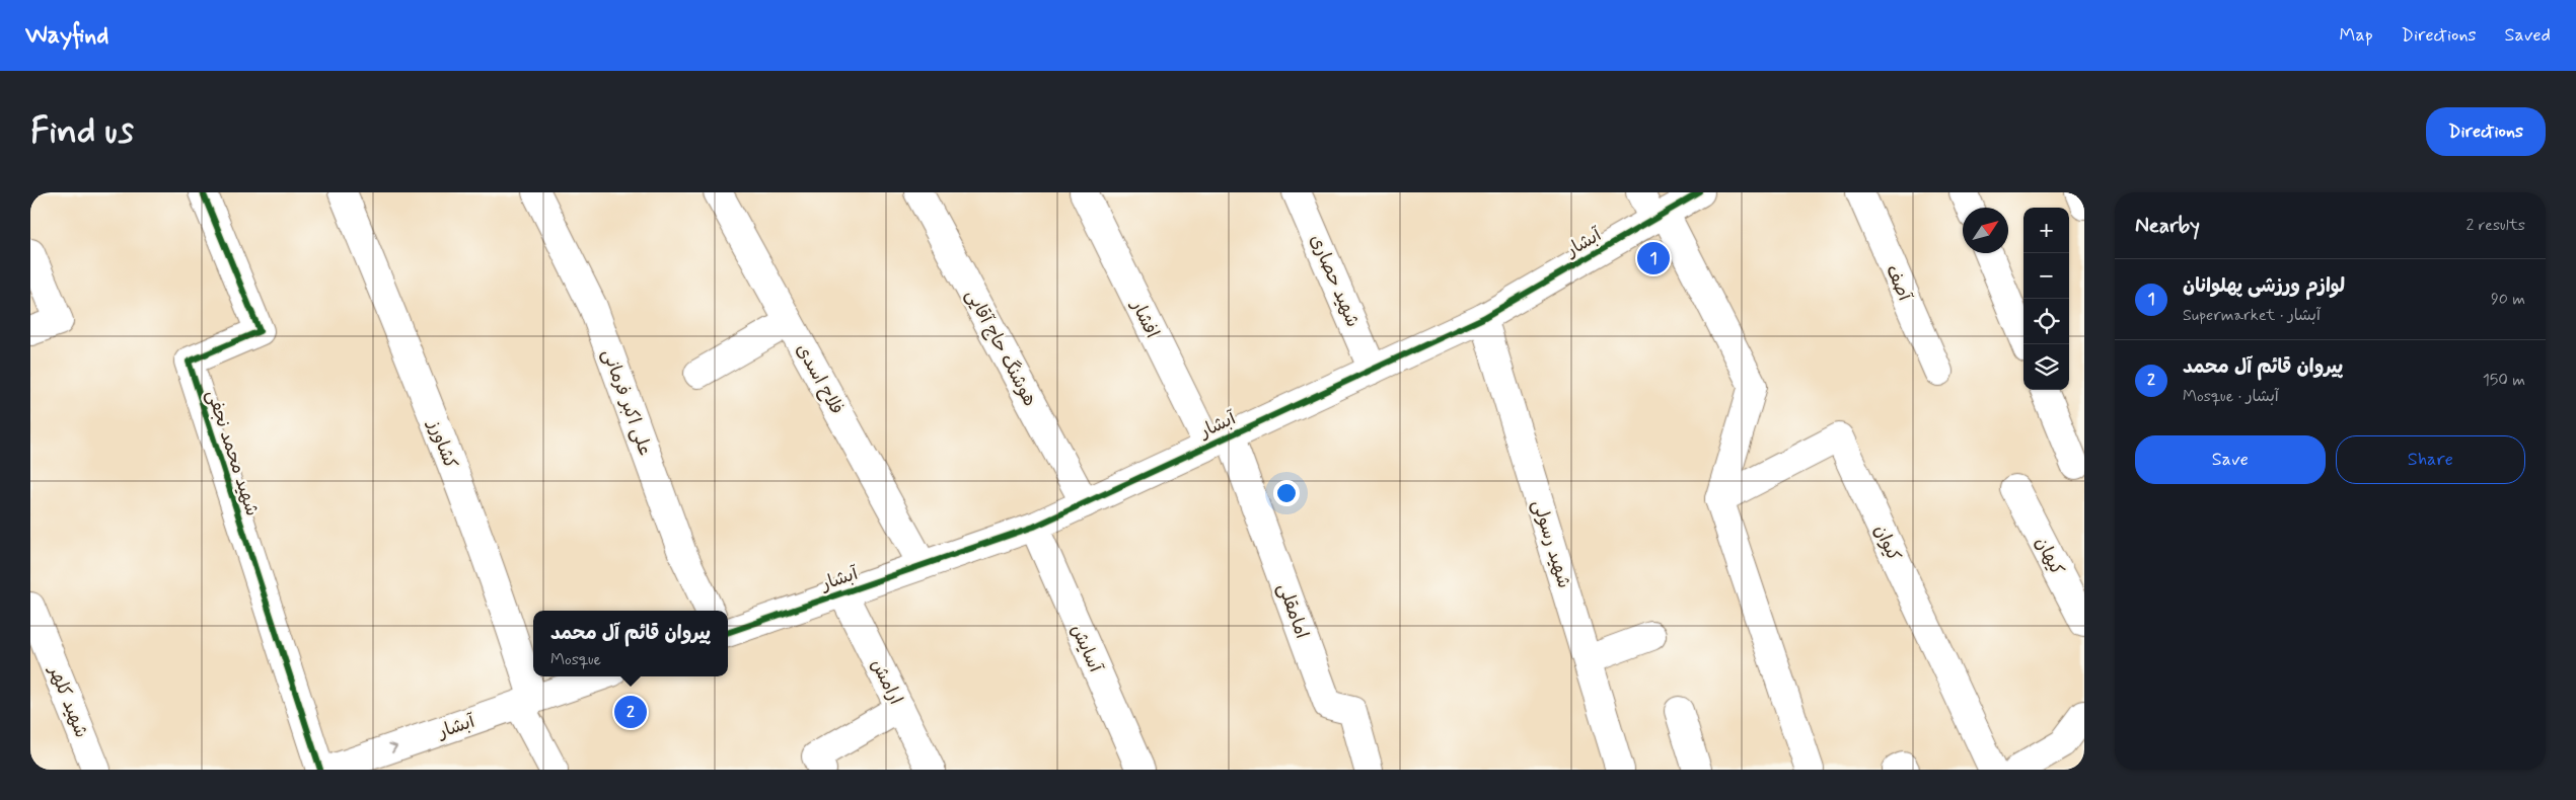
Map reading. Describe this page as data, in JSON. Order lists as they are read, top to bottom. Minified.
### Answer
{"streets":{"street":["آبشار","شهید حصاری","آصف","افشار","هوشنگ حاج آقایی","فلاح اسدی","علی اکبر فرمانی","کشاورز","شهید محمد نجفی","کیوان","شهید رسولی","کیهان","امامقلی","آسایش","ارامش","شهید کلهر"]},"crossings":[["آبشار","شهید حصاری"],["آبشار","افشار"],["آبشار","هوشنگ حاج آقایی"],["آبشار","فلاح اسدی"],["آبشار","کشاورز"],["آبشار","شهید رسولی"],["آبشار","امامقلی"],["آبشار","آسایش"],["آبشار","ارامش"],["افشار","امامقلی"]],"north":"top right","page":{"header":"Wayfind","nav":["Map","Directions","Saved"],"buttons":["Directions",["Save","Share"]],"title":"Find us","heading":["Nearby","2 results"],"map_buttons":["+","−"],"pins":["1","2"],"list":[{"mark":"1","name":"لوازم ورزشی پهلوانان","note":"Supermarket · آبشار","value":"90 m"},{"mark":"2","name":"پیروان قائم آل محمد","note":"Mosque · آبشار","value":"150 m"}],"popup":["پیروان قائم آل محمد","Mosque"]}}
